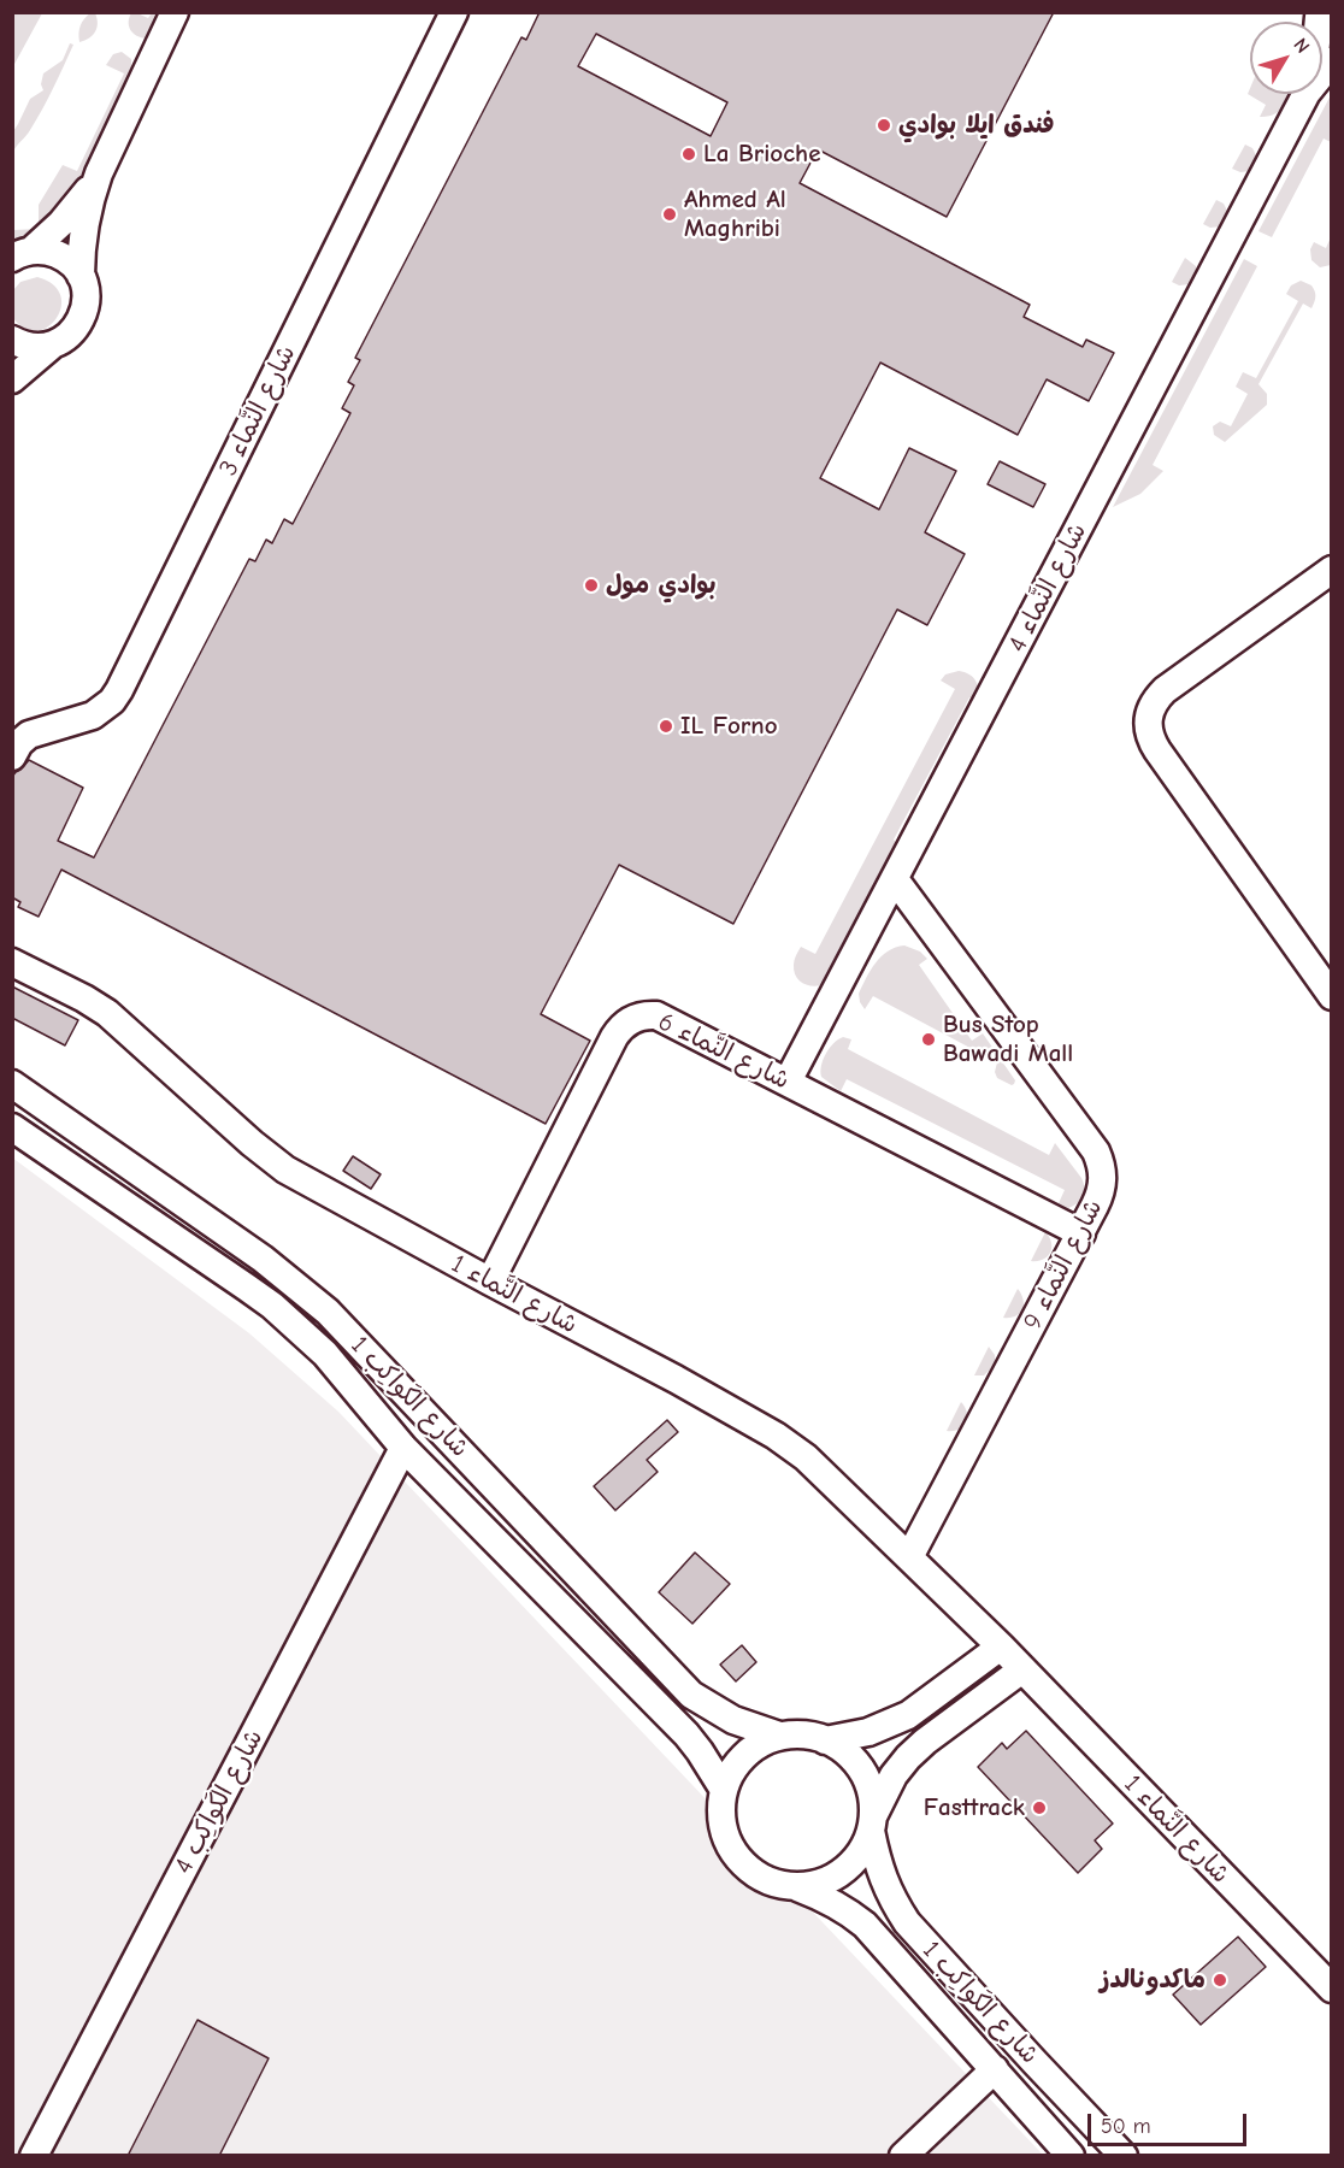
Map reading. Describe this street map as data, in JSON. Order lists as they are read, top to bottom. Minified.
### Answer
{"streets":{"street":["شارع النَّماء 3","شارع النَّماء 4","شارع النَّماء 6","شارع النَّماء 9","شارع النَّماء 1","شارع الكَواكِب 1","شارع الكَواكِب 4"]},"crossings":[["شارع النَّماء 4","شارع النَّماء 6"],["شارع النَّماء 4","شارع النَّماء 9"],["شارع النَّماء 6","شارع النَّماء 9"],["شارع النَّماء 6","شارع النَّماء 1"],["شارع النَّماء 9","شارع النَّماء 1"],["شارع الكَواكِب 1","شارع الكَواكِب 4"]],"places":["فندق ايلا بوادي","La Brioche","Ahmed Al Maghribi","بوادي مول","IL Forno","Bus Stop Bawadi Mall","Fasttrack","ماكدونالدز"],"scale_bar":"50 m","north":"top right"}
